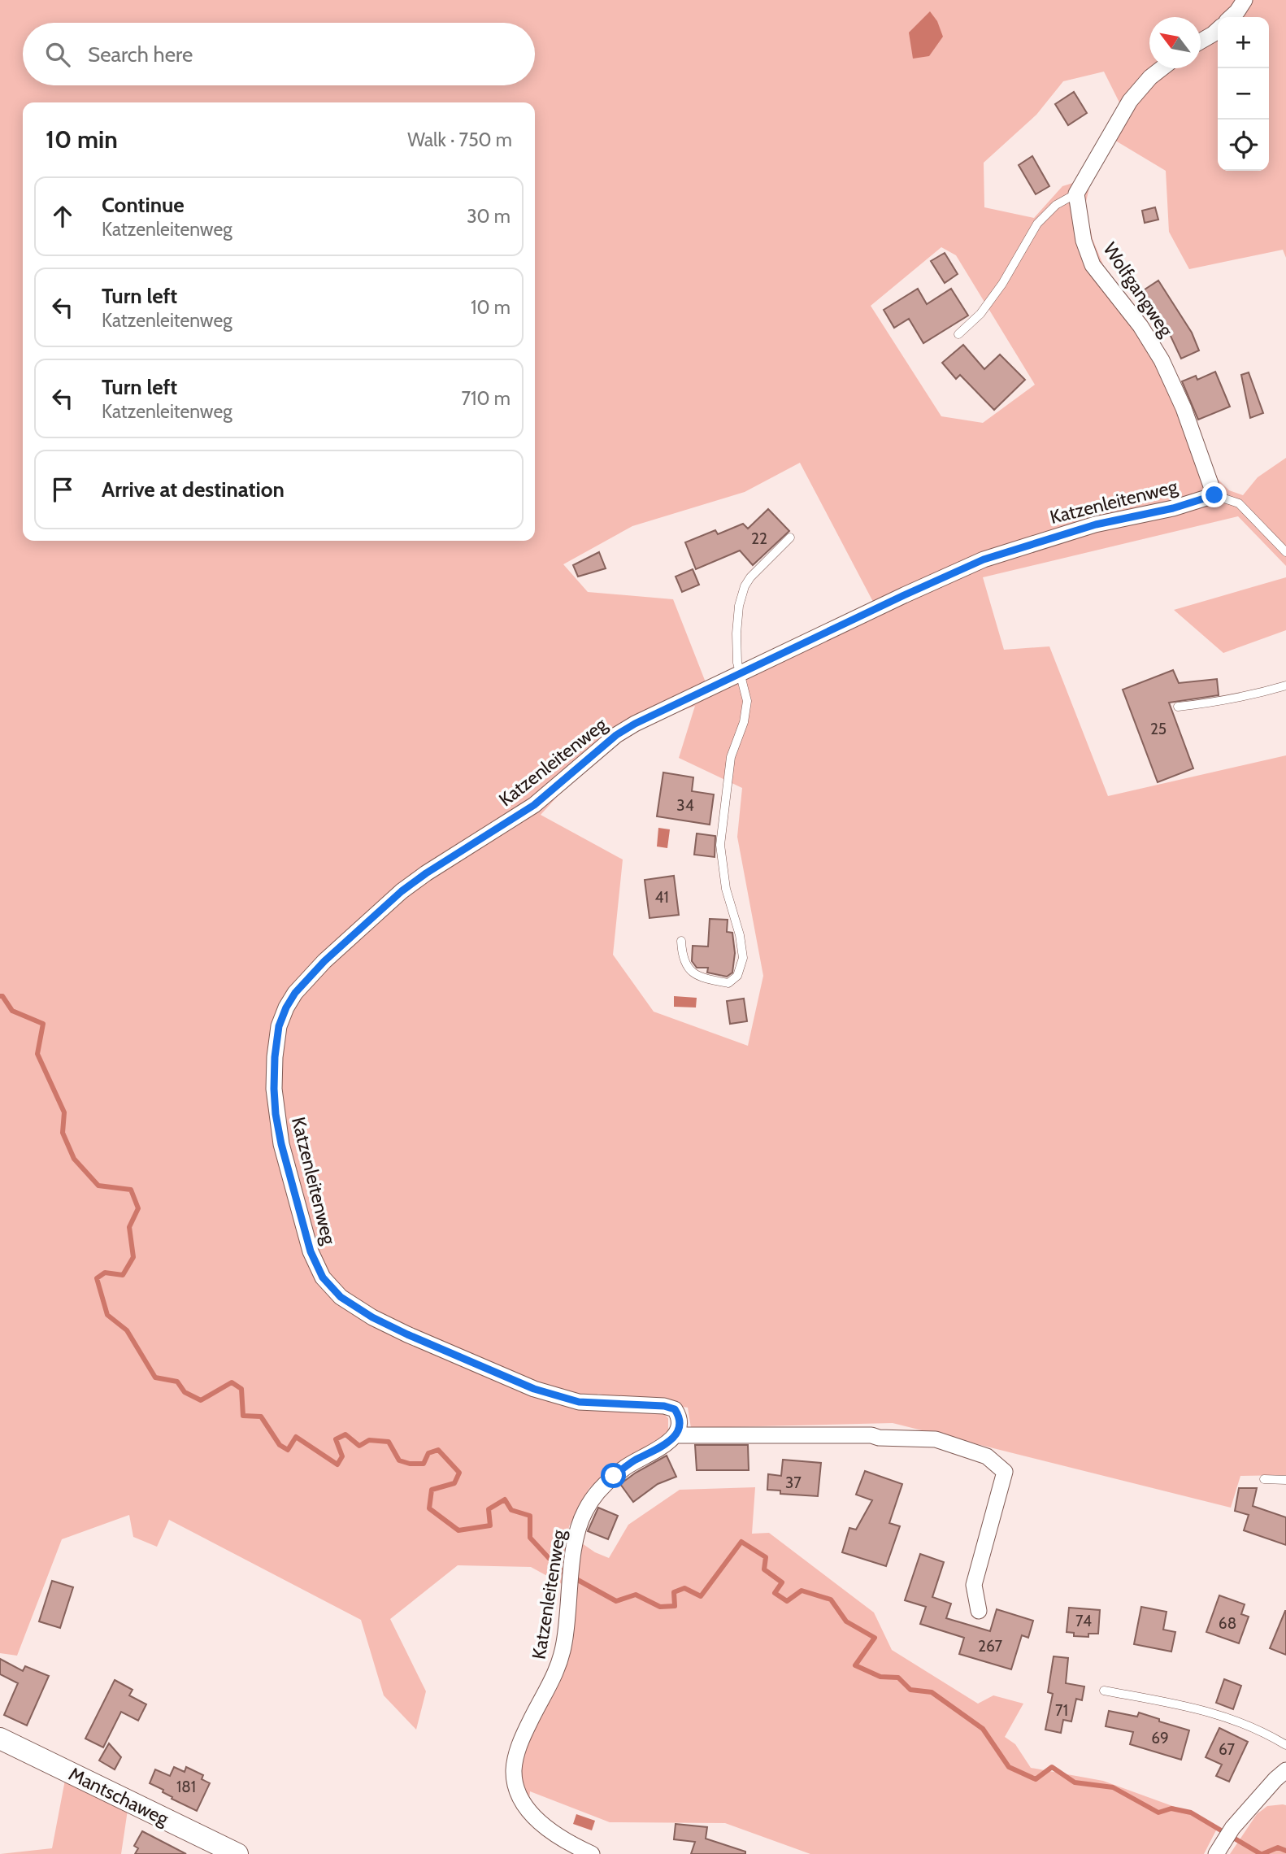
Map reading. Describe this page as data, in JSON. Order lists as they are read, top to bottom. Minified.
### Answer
{"streets":{"street":["Wolfgangweg","Katzenleitenweg","Mantschaweg"]},"crossings":[["Wolfgangweg","Katzenleitenweg"]],"house_numbers":["22","25","34","41","37","74","68","267","71","69","67","181"],"north":"top left","page":{"map_buttons":["+","−"],"search":"Search here","heading":["10 min","Walk · 750 m"],"list":[["Continue","Katzenleitenweg","30 m"],["Turn left","Katzenleitenweg","10 m"],["Turn left","Katzenleitenweg","710 m"],"Arrive at destination"]}}
